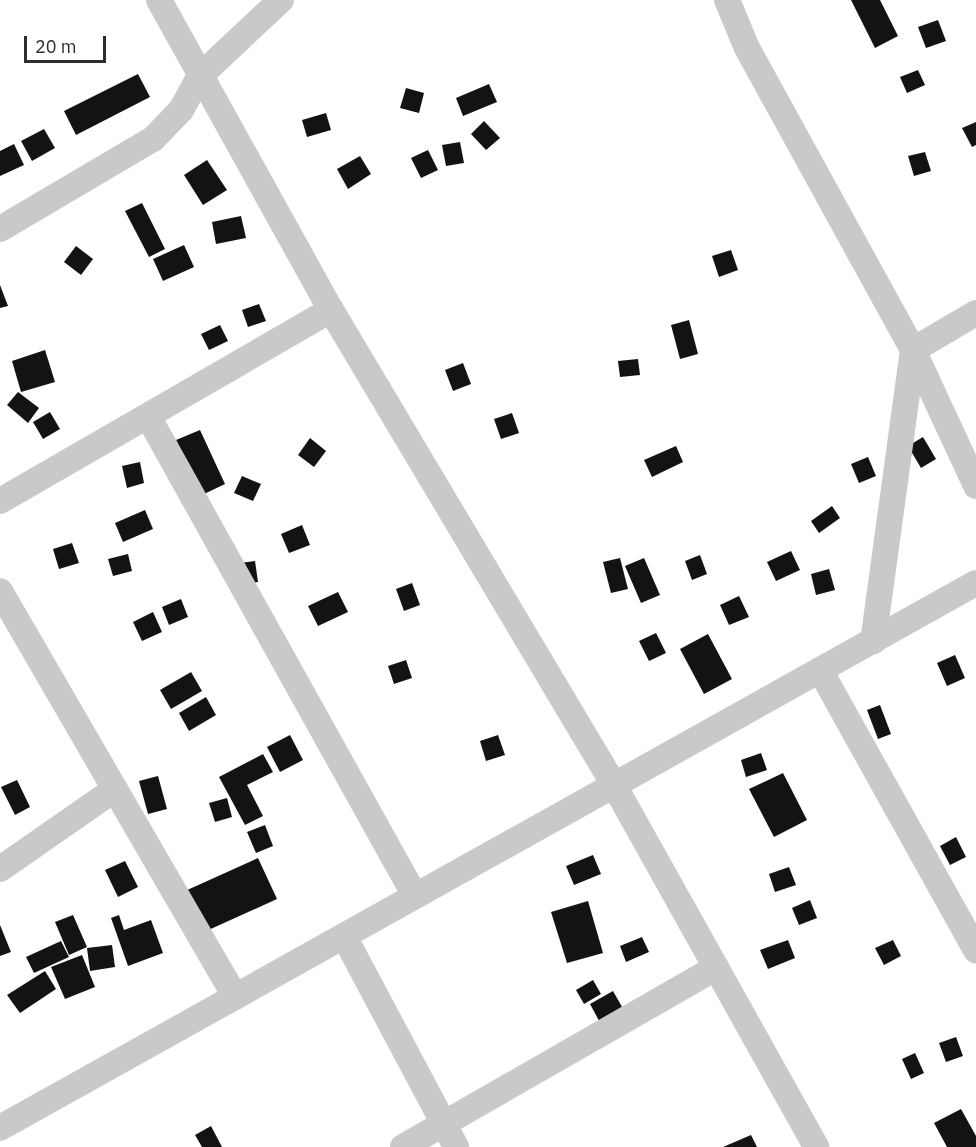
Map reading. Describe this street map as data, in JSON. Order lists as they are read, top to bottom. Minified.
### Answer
{"scale_bar":"20 m"}
